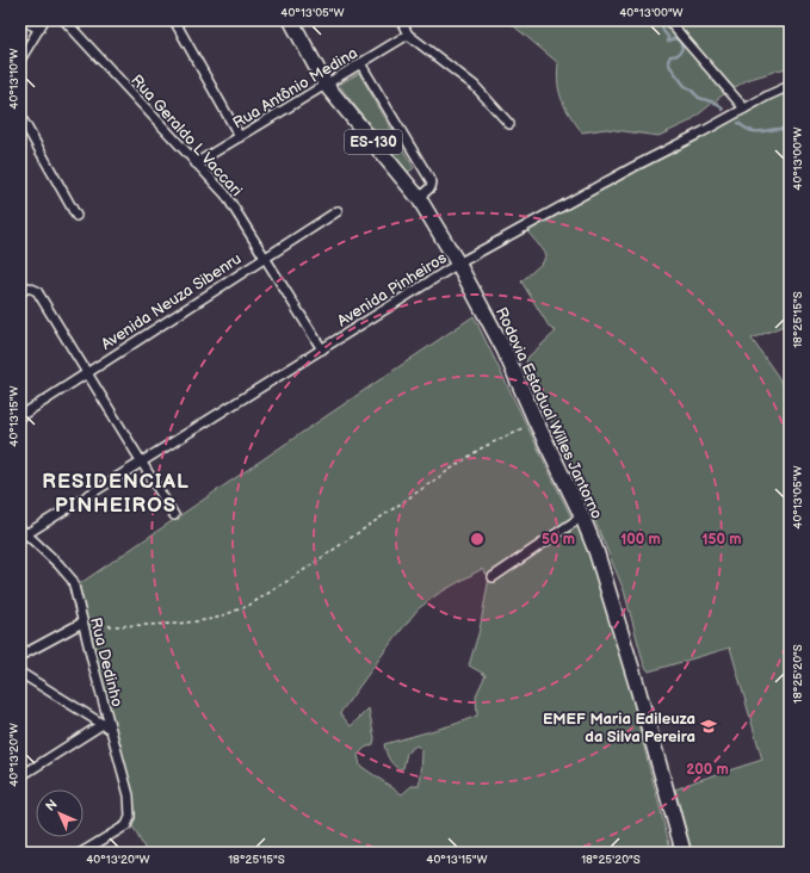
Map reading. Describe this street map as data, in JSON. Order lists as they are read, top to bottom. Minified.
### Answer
{"streets":{"main road":["ES-130","Rodovia Estadual Willes Jantorno"],"street":["Rua Antônio Medina","Rua Geraldo L Vaccari","Avenida Pinheiros","Avenida Neuza Sibenru","Rua Dedinho"]},"crossings":[["Rua Antônio Medina","Rua Geraldo L Vaccari"],["Rua Antônio Medina","ES-130"],["Rua Geraldo L Vaccari","Avenida Pinheiros"],["Rua Geraldo L Vaccari","Avenida Neuza Sibenru"],["ES-130","Avenida Pinheiros"],["ES-130","Rodovia Estadual Willes Jantorno"],["Avenida Pinheiros","Rodovia Estadual Willes Jantorno"],["Avenida Pinheiros","Rua Dedinho"]],"districts":["RESIDENCIAL PINHEIROS"],"places":{"school or university":["EMEF Maria Edileuza da Silva Pereira"]},"north":"top left","coordinates":["40°13'05\"W","40°13'00\"W","40°13'10\"W","18°25'15\"S","40°13'15\"W","18°25'20\"S","40°13'20\"W"],"rings":["50 m","100 m","150 m","200 m"]}
